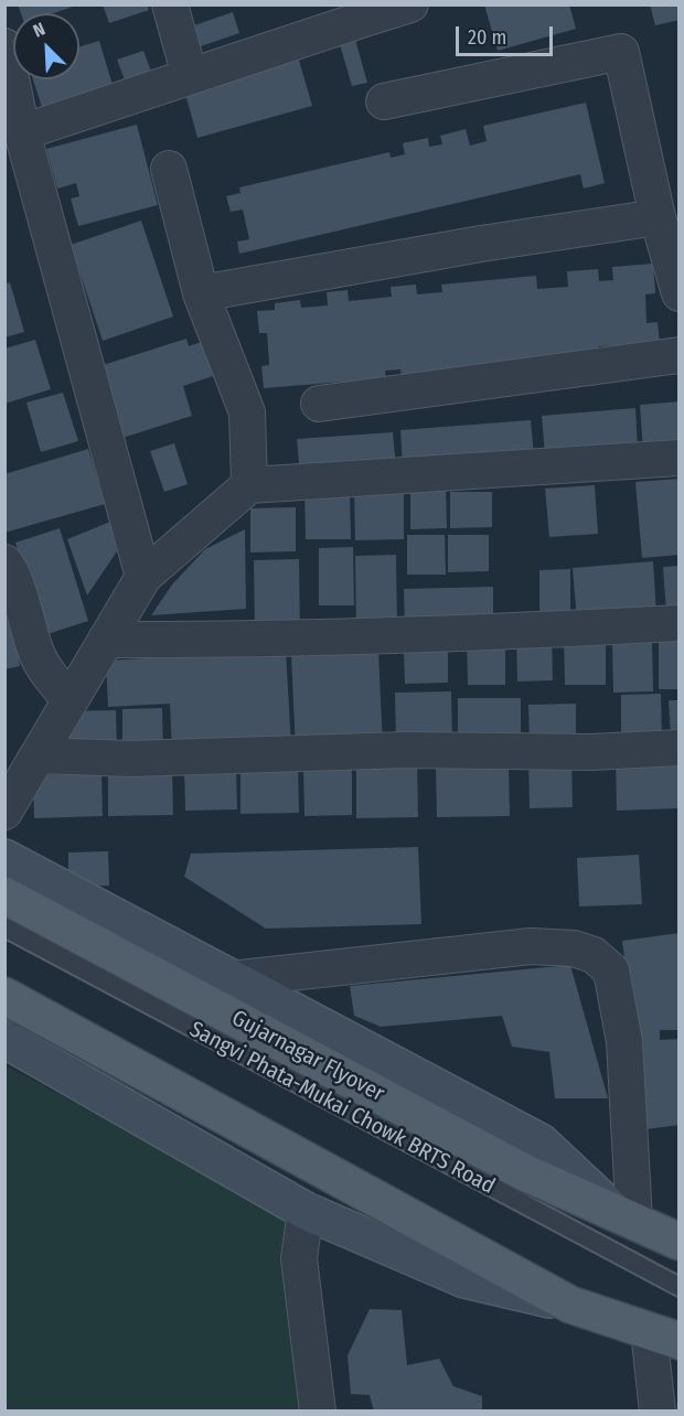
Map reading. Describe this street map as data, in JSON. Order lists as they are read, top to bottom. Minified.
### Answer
{"streets":{"main road":["Gujarnagar Flyover"],"lane":["Sangvi Phata-Mukai Chowk BRTS Road"]},"crossings":[["Gujarnagar Flyover","Sangvi Phata-Mukai Chowk BRTS Road"]],"scale_bar":"20 m","north":"top left"}
